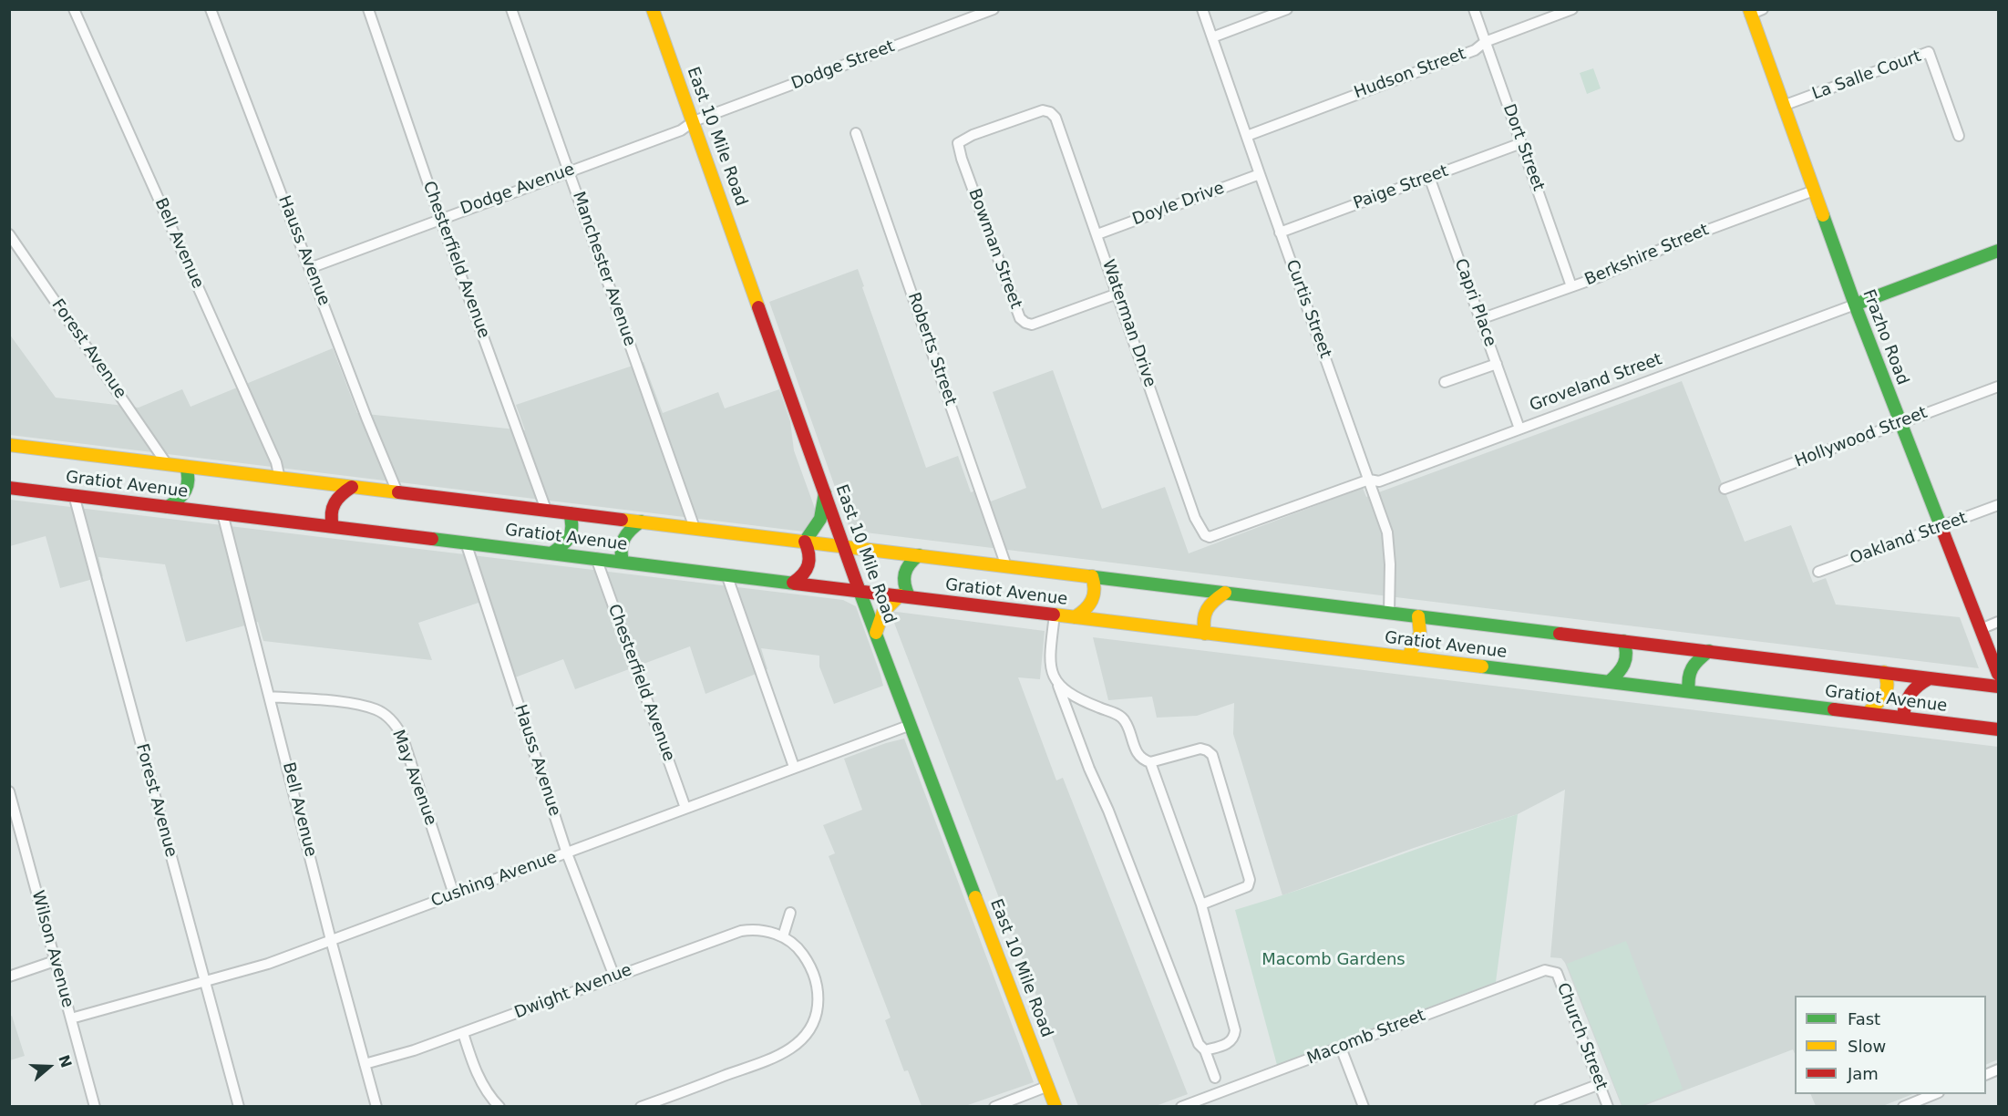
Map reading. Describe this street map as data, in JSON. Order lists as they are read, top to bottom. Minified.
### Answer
{"streets":{"main road":["East 10 Mile Road","Frazho Road","Groveland Street","Gratiot Avenue"],"street":["Dodge Street","Hudson Street","La Salle Court","Dort Street","Paige Street","Dodge Avenue","Doyle Drive","Bell Avenue","Bowman Street","Hauss Avenue","Berkshire Street","Chesterfield Avenue","Manchester Avenue","Capri Place","Curtis Street","Waterman Drive","Forest Avenue","Roberts Street","Hollywood Street","Oakland Street","May Avenue","Cushing Avenue","Wilson Avenue","Dwight Avenue","Church Street","Macomb Street"]},"crossings":[["Dodge Street","East 10 Mile Road"],["Dodge Street","Dodge Avenue"],["Hudson Street","Dort Street"],["Hudson Street","Curtis Street"],["La Salle Court","Frazho Road"],["East 10 Mile Road","Dodge Avenue"],["East 10 Mile Road","Gratiot Avenue"],["East 10 Mile Road","Cushing Avenue"],["Dort Street","Paige Street"],["Dort Street","Berkshire Street"],["Paige Street","Capri Place"],["Paige Street","Curtis Street"],["Dodge Avenue","Hauss Avenue"],["Dodge Avenue","Chesterfield Avenue"],["Dodge Avenue","Manchester Avenue"],["Doyle Drive","Curtis Street"],["Doyle Drive","Waterman Drive"],["Bell Avenue","Gratiot Avenue"],["Bell Avenue","May Avenue"],["Bell Avenue","Cushing Avenue"],["Bell Avenue","Dwight Avenue"],["Bowman Street","Waterman Drive"],["Hauss Avenue","Gratiot Avenue"],["Hauss Avenue","Cushing Avenue"],["Hauss Avenue","Dwight Avenue"],["Berkshire Street","Capri Place"],["Berkshire Street","Frazho Road"],["Chesterfield Avenue","Gratiot Avenue"],["Chesterfield Avenue","Cushing Avenue"],["Manchester Avenue","Gratiot Avenue"],["Capri Place","Groveland Street"],["Curtis Street","Groveland Street"],["Curtis Street","Gratiot Avenue"],["Waterman Drive","Groveland Street"],["Frazho Road","Groveland Street"],["Frazho Road","Hollywood Street"],["Frazho Road","Oakland Street"],["Forest Avenue","Gratiot Avenue"],["Forest Avenue","Cushing Avenue"],["Roberts Street","Gratiot Avenue"],["May Avenue","Cushing Avenue"],["Cushing Avenue","Wilson Avenue"],["Church Street","Macomb Street"]],"parks":["Macomb Gardens"],"legend":["Fast","Slow","Jam"],"north":"right"}
